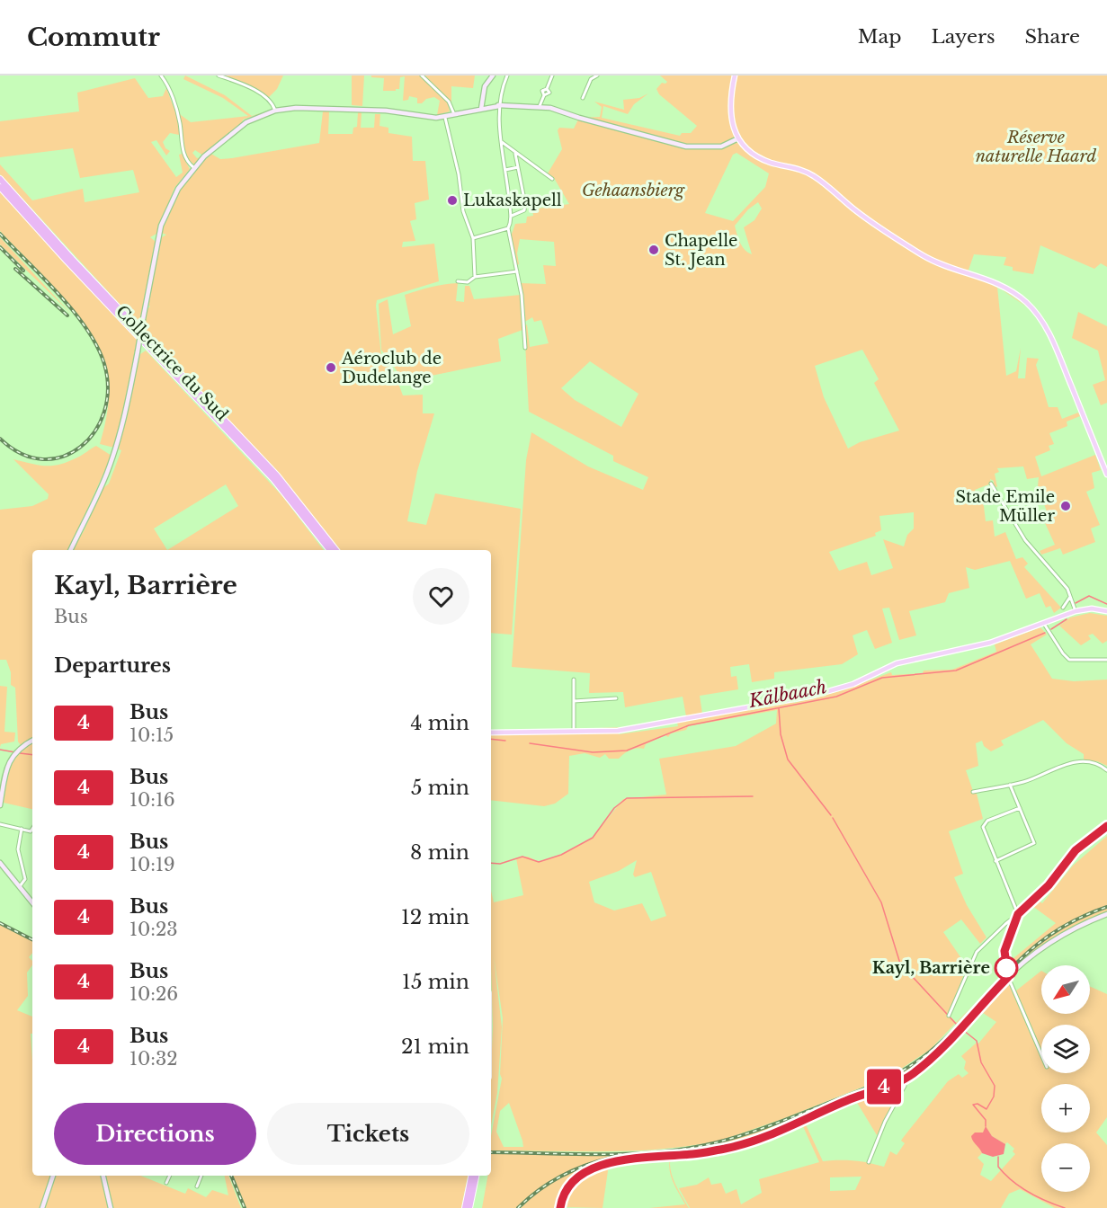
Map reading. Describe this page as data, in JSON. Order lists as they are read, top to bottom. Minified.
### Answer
{"streets":{"highway":["Collectrice du Sud"]},"water":["Kälbaach"],"parks":["Réserve naturelle Haard","Gehaansbierg"],"places":["Lukaskapell","Chapelle St. Jean","Aéroclub de Dudelange","Stade Emile Müller","Kayl, Barrière"],"lines":["bus line 4"],"north":"bottom left","page":{"header":"Commutr","nav":["Map","Layers","Share"],"on_map":"4","heading":[["Kayl, Barrière","Bus"],"Departures"],"list":[{"mark":"4","name":"Bus","note":"10:15","value":"4 min"},{"mark":"4","name":"Bus","note":"10:16","value":"5 min"},{"mark":"4","name":"Bus","note":"10:19","value":"8 min"},{"mark":"4","name":"Bus","note":"10:23","value":"12 min"},{"mark":"4","name":"Bus","note":"10:26","value":"15 min"},{"mark":"4","name":"Bus","note":"10:32","value":"21 min"}],"map_buttons":["+","−"],"buttons":["Directions","Tickets"]}}
